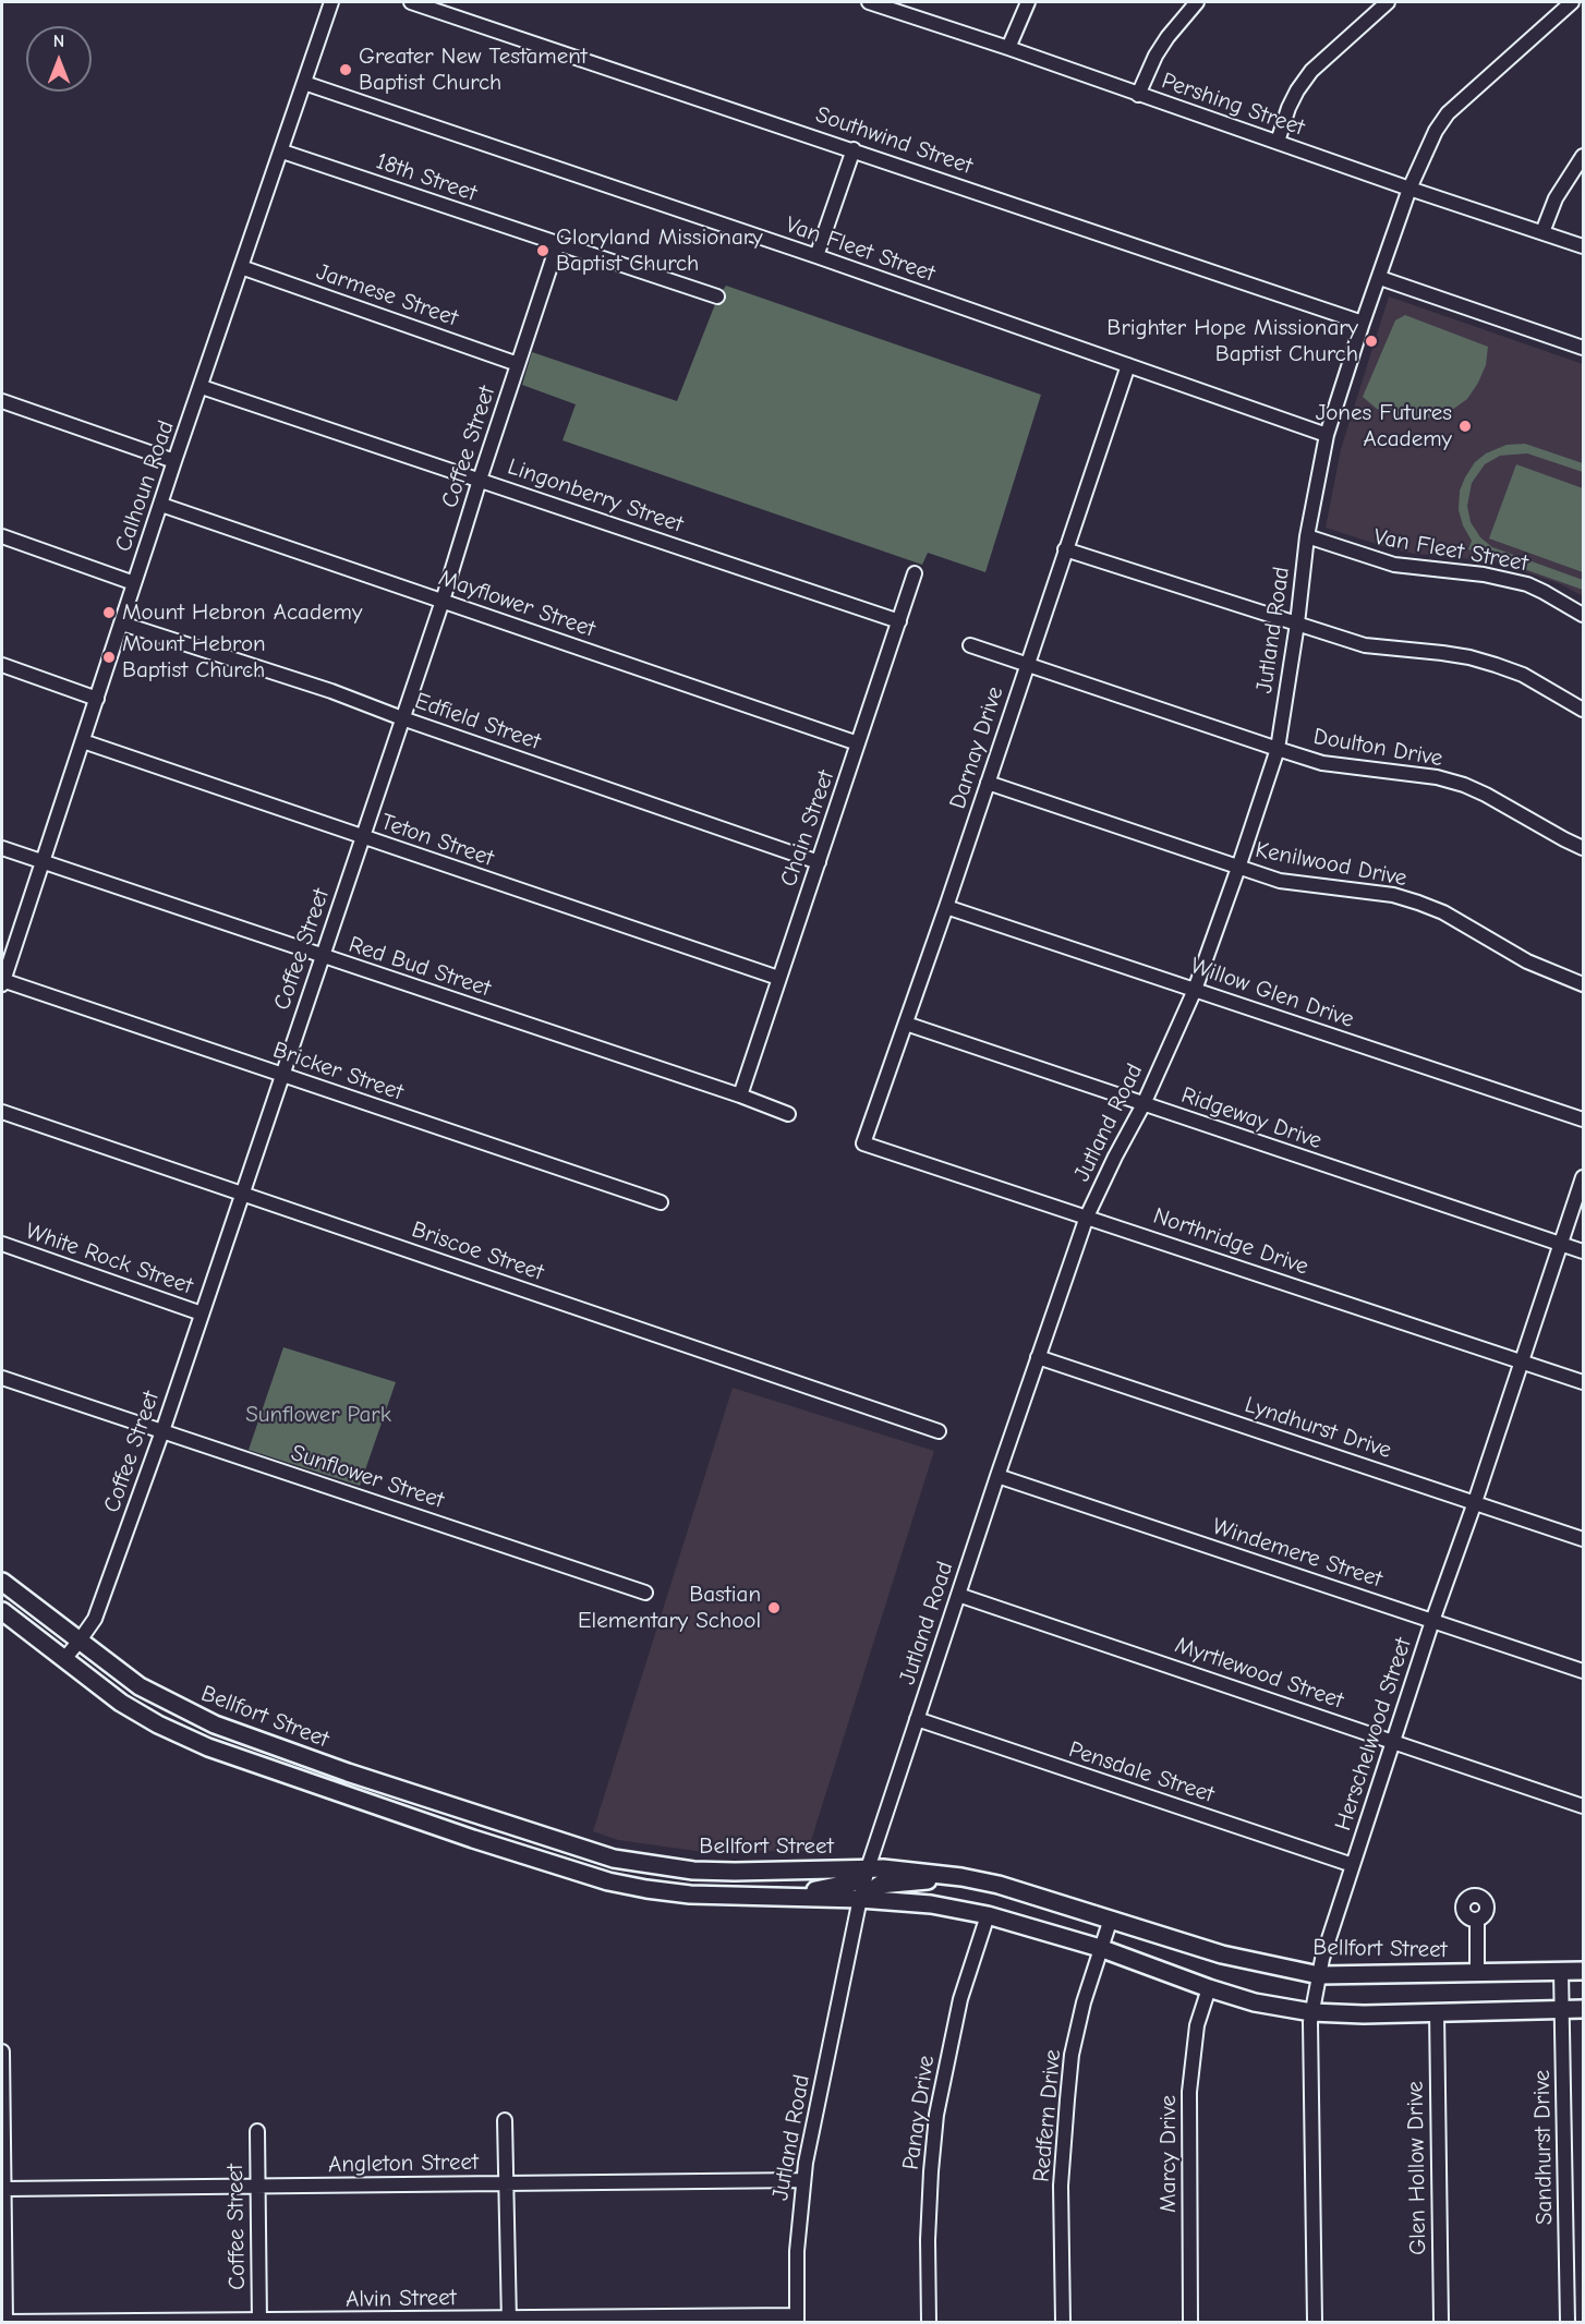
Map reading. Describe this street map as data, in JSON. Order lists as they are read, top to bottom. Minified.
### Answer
{"streets":{"main road":["Bellfort Street"],"street":["Pershing Street","Southwind Street","18th Street","Van Fleet Street","Jarmese Street","Coffee Street","Calhoun Road","Lingonberry Street","Mayflower Street","Jutland Road","Edfield Street","Darnay Drive","Doulton Drive","Chain Street","Teton Street","Kenilwood Drive","Red Bud Street","Willow Glen Drive","Bricker Street","Ridgeway Drive","Northridge Drive","Briscoe Street","White Rock Street","Lyndhurst Drive","Sunflower Street","Windemere Street","Myrtlewood Street","Herschelwood Street","Pensdale Street","Panay Drive","Redfern Drive","Sandhurst Drive","Marcy Drive","Angleton Street","Glen Hollow Drive","Alvin Street"]},"crossings":[["Pershing Street","Jutland Road"],["Southwind Street","Jutland Road"],["18th Street","Coffee Street"],["18th Street","Calhoun Road"],["Van Fleet Street","Calhoun Road"],["Van Fleet Street","Jutland Road"],["Van Fleet Street","Darnay Drive"],["Jarmese Street","Coffee Street"],["Jarmese Street","Calhoun Road"],["Coffee Street","Lingonberry Street"],["Coffee Street","Mayflower Street"],["Coffee Street","Edfield Street"],["Coffee Street","Teton Street"],["Coffee Street","Red Bud Street"],["Coffee Street","Bricker Street"],["Coffee Street","Briscoe Street"],["Coffee Street","White Rock Street"],["Coffee Street","Sunflower Street"],["Coffee Street","Bellfort Street"],["Coffee Street","Angleton Street"],["Coffee Street","Alvin Street"],["Calhoun Road","Lingonberry Street"],["Calhoun Road","Mayflower Street"],["Calhoun Road","Edfield Street"],["Calhoun Road","Teton Street"],["Calhoun Road","Red Bud Street"],["Calhoun Road","Bricker Street"],["Lingonberry Street","Chain Street"],["Mayflower Street","Chain Street"],["Jutland Road","Doulton Drive"],["Jutland Road","Kenilwood Drive"],["Jutland Road","Willow Glen Drive"],["Jutland Road","Ridgeway Drive"],["Jutland Road","Northridge Drive"],["Jutland Road","Lyndhurst Drive"],["Jutland Road","Windemere Street"],["Jutland Road","Myrtlewood Street"],["Jutland Road","Bellfort Street"],["Jutland Road","Pensdale Street"],["Jutland Road","Angleton Street"],["Jutland Road","Alvin Street"],["Edfield Street","Chain Street"],["Darnay Drive","Doulton Drive"],["Darnay Drive","Kenilwood Drive"],["Darnay Drive","Willow Glen Drive"],["Darnay Drive","Ridgeway Drive"],["Darnay Drive","Northridge Drive"],["Chain Street","Teton Street"],["Chain Street","Red Bud Street"],["Ridgeway Drive","Herschelwood Street"],["Northridge Drive","Herschelwood Street"],["Lyndhurst Drive","Herschelwood Street"],["Windemere Street","Herschelwood Street"],["Myrtlewood Street","Herschelwood Street"],["Bellfort Street","Herschelwood Street"],["Bellfort Street","Panay Drive"],["Bellfort Street","Redfern Drive"],["Bellfort Street","Sandhurst Drive"],["Bellfort Street","Marcy Drive"],["Bellfort Street","Glen Hollow Drive"],["Herschelwood Street","Pensdale Street"]],"parks":["Sunflower Park"],"places":["Greater New Testament Baptist Church","Gloryland Missionary Baptist Church","Brighter Hope Missionary Baptist Church","Jones Futures Academy","Mount Hebron Academy","Mount Hebron Baptist Church","Bastian Elementary School"],"north":"top"}
